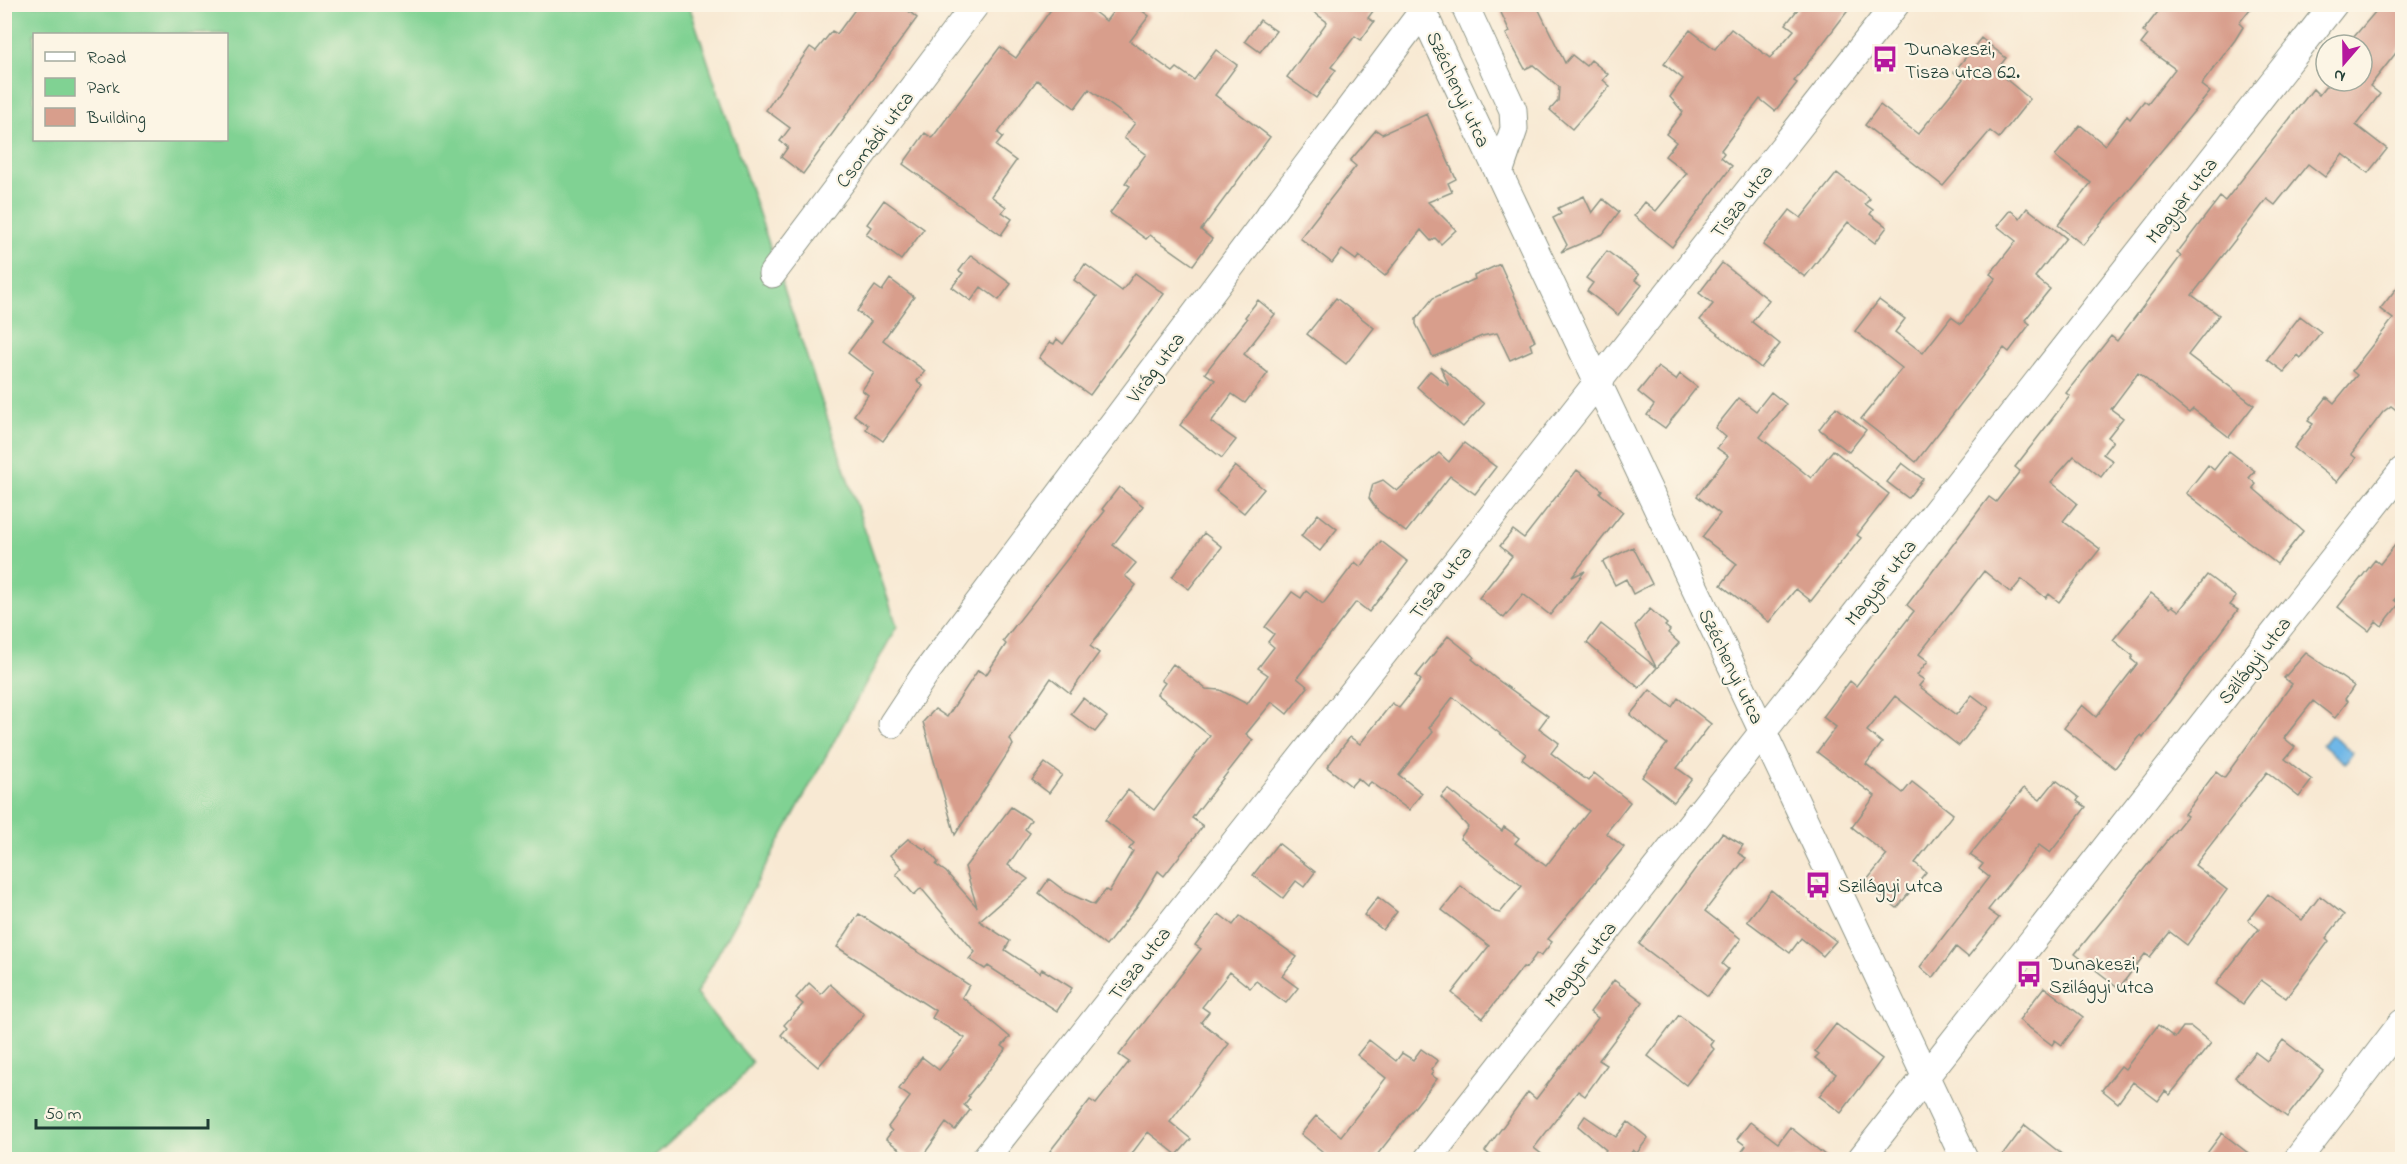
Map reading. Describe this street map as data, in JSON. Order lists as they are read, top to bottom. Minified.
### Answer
{"streets":{"street":["Széchenyi utca","Csomádi utca","Magyar utca","Tisza utca","Virág utca","Szilágyi utca"]},"crossings":[["Széchenyi utca","Magyar utca"],["Széchenyi utca","Tisza utca"],["Széchenyi utca","Virág utca"],["Széchenyi utca","Szilágyi utca"]],"places":{"bus stop":["Dunakeszi, Tisza utca 62.","Szilágyi utca","Dunakeszi, Szilágyi utca"]},"legend":["Road","Park","Building"],"scale_bar":"50 m","north":"bottom"}
